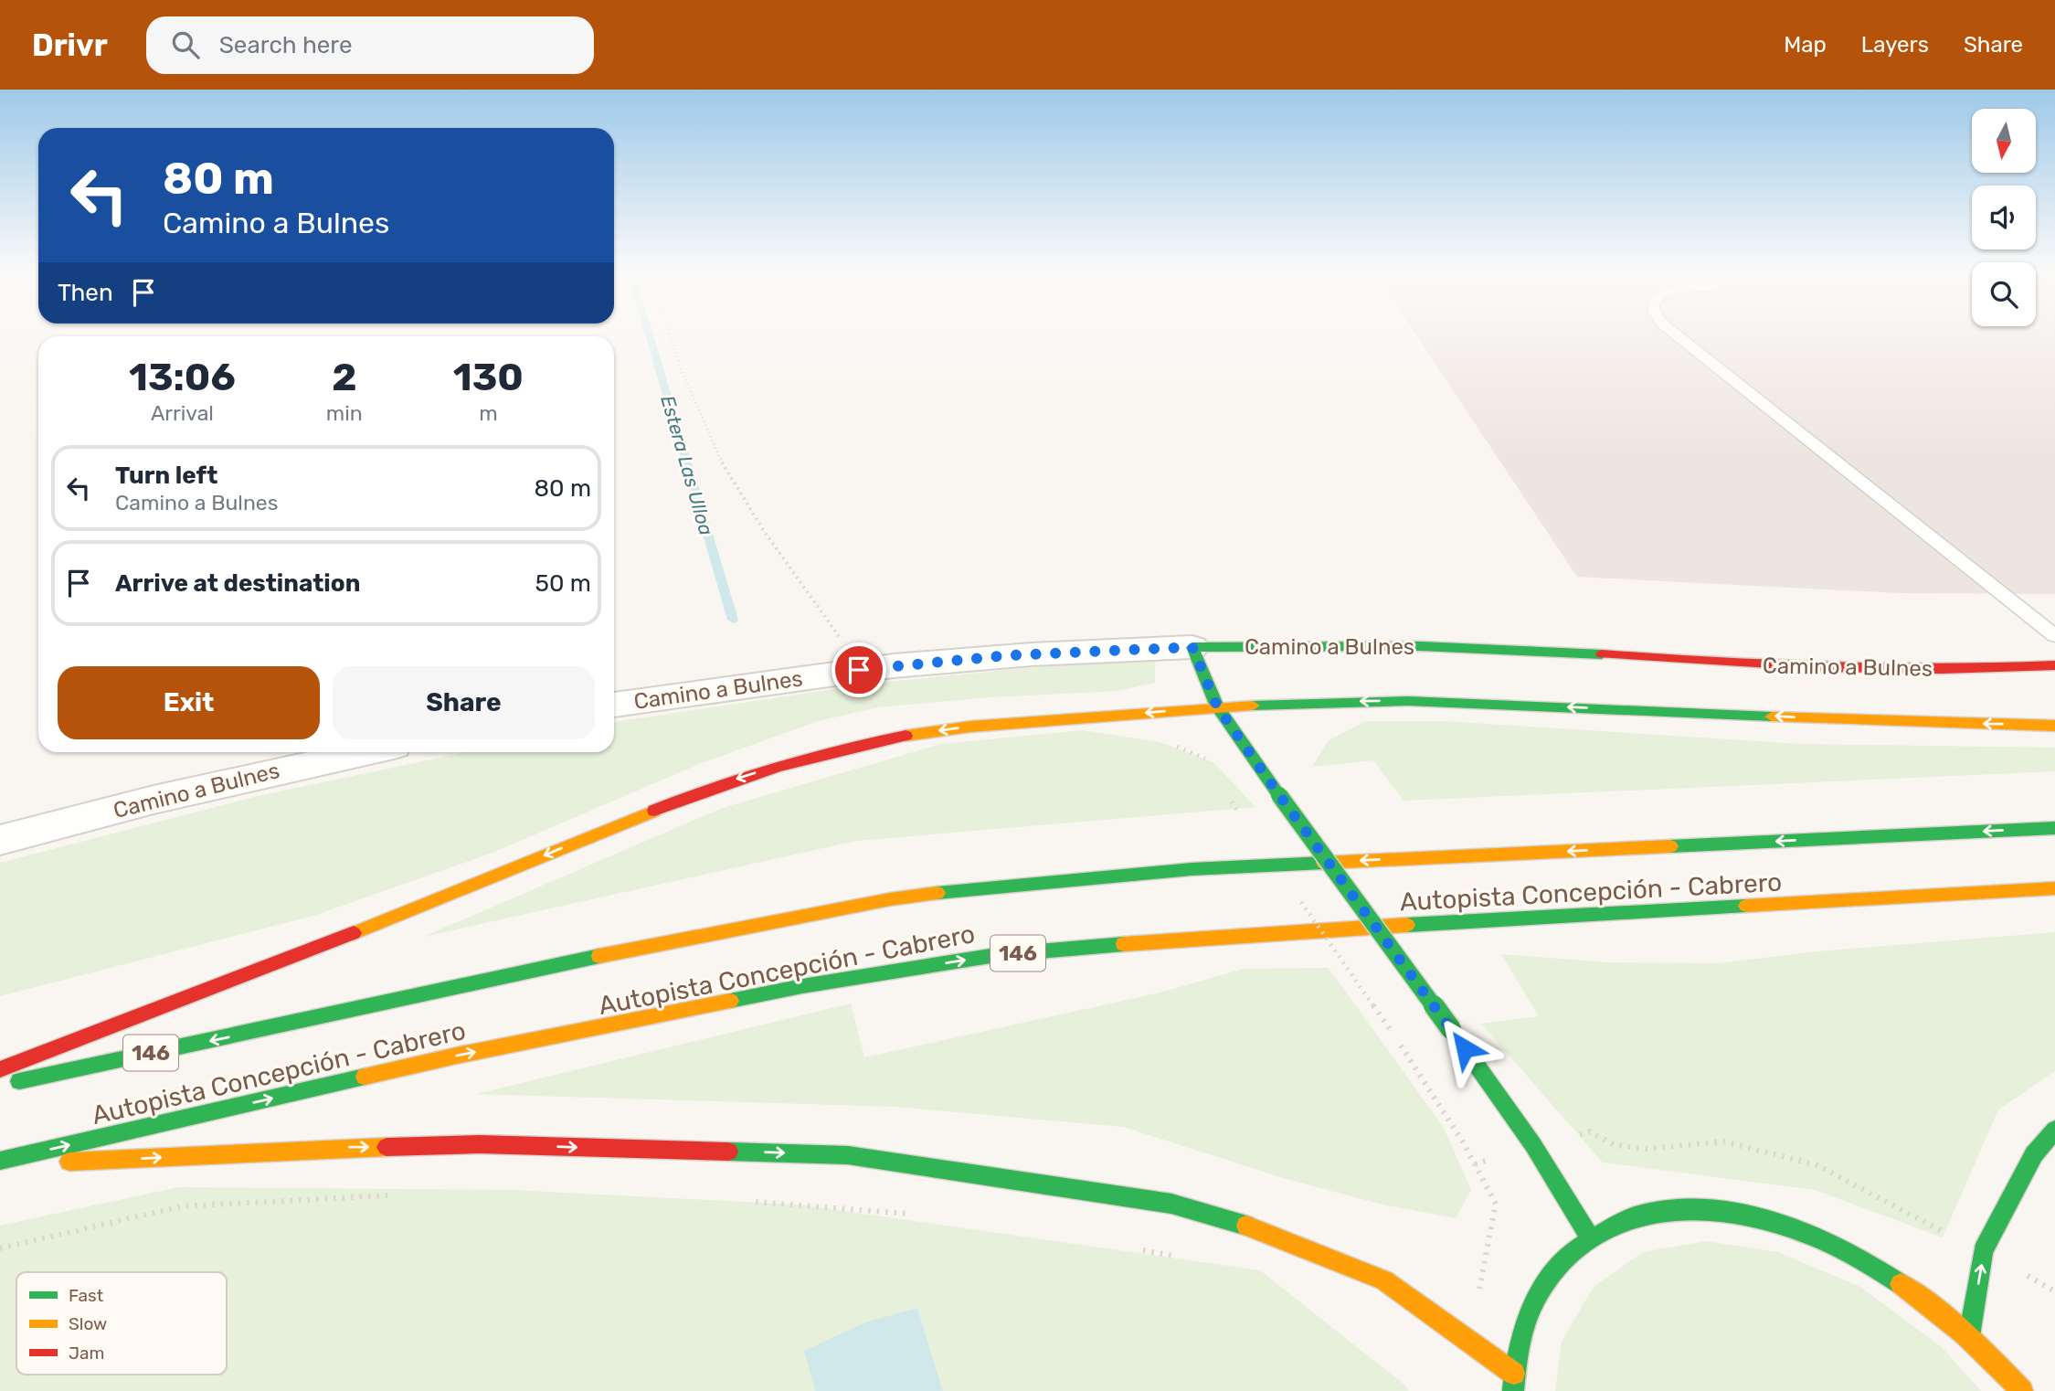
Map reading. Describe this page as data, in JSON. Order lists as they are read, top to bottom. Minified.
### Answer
{"streets":{"main road":["Camino a Bulnes","Autopista Concepción - Cabrero","146"]},"water":["Estera Las Ulloa"],"legend":["Fast","Slow","Jam"],"north":"bottom","page":{"header":"Drivr","search":"Search here","nav":["Map","Layers","Share"],"turn":["80 m","Camino a Bulnes"],"then":"Then","eta":["13:06","Arrival","2","min","130","m"],"list":[{"name":"Turn left","note":"Camino a Bulnes","value":"80 m"},{"name":"Arrive at destination","value":"50 m"}],"buttons":["Exit","Share"]}}
